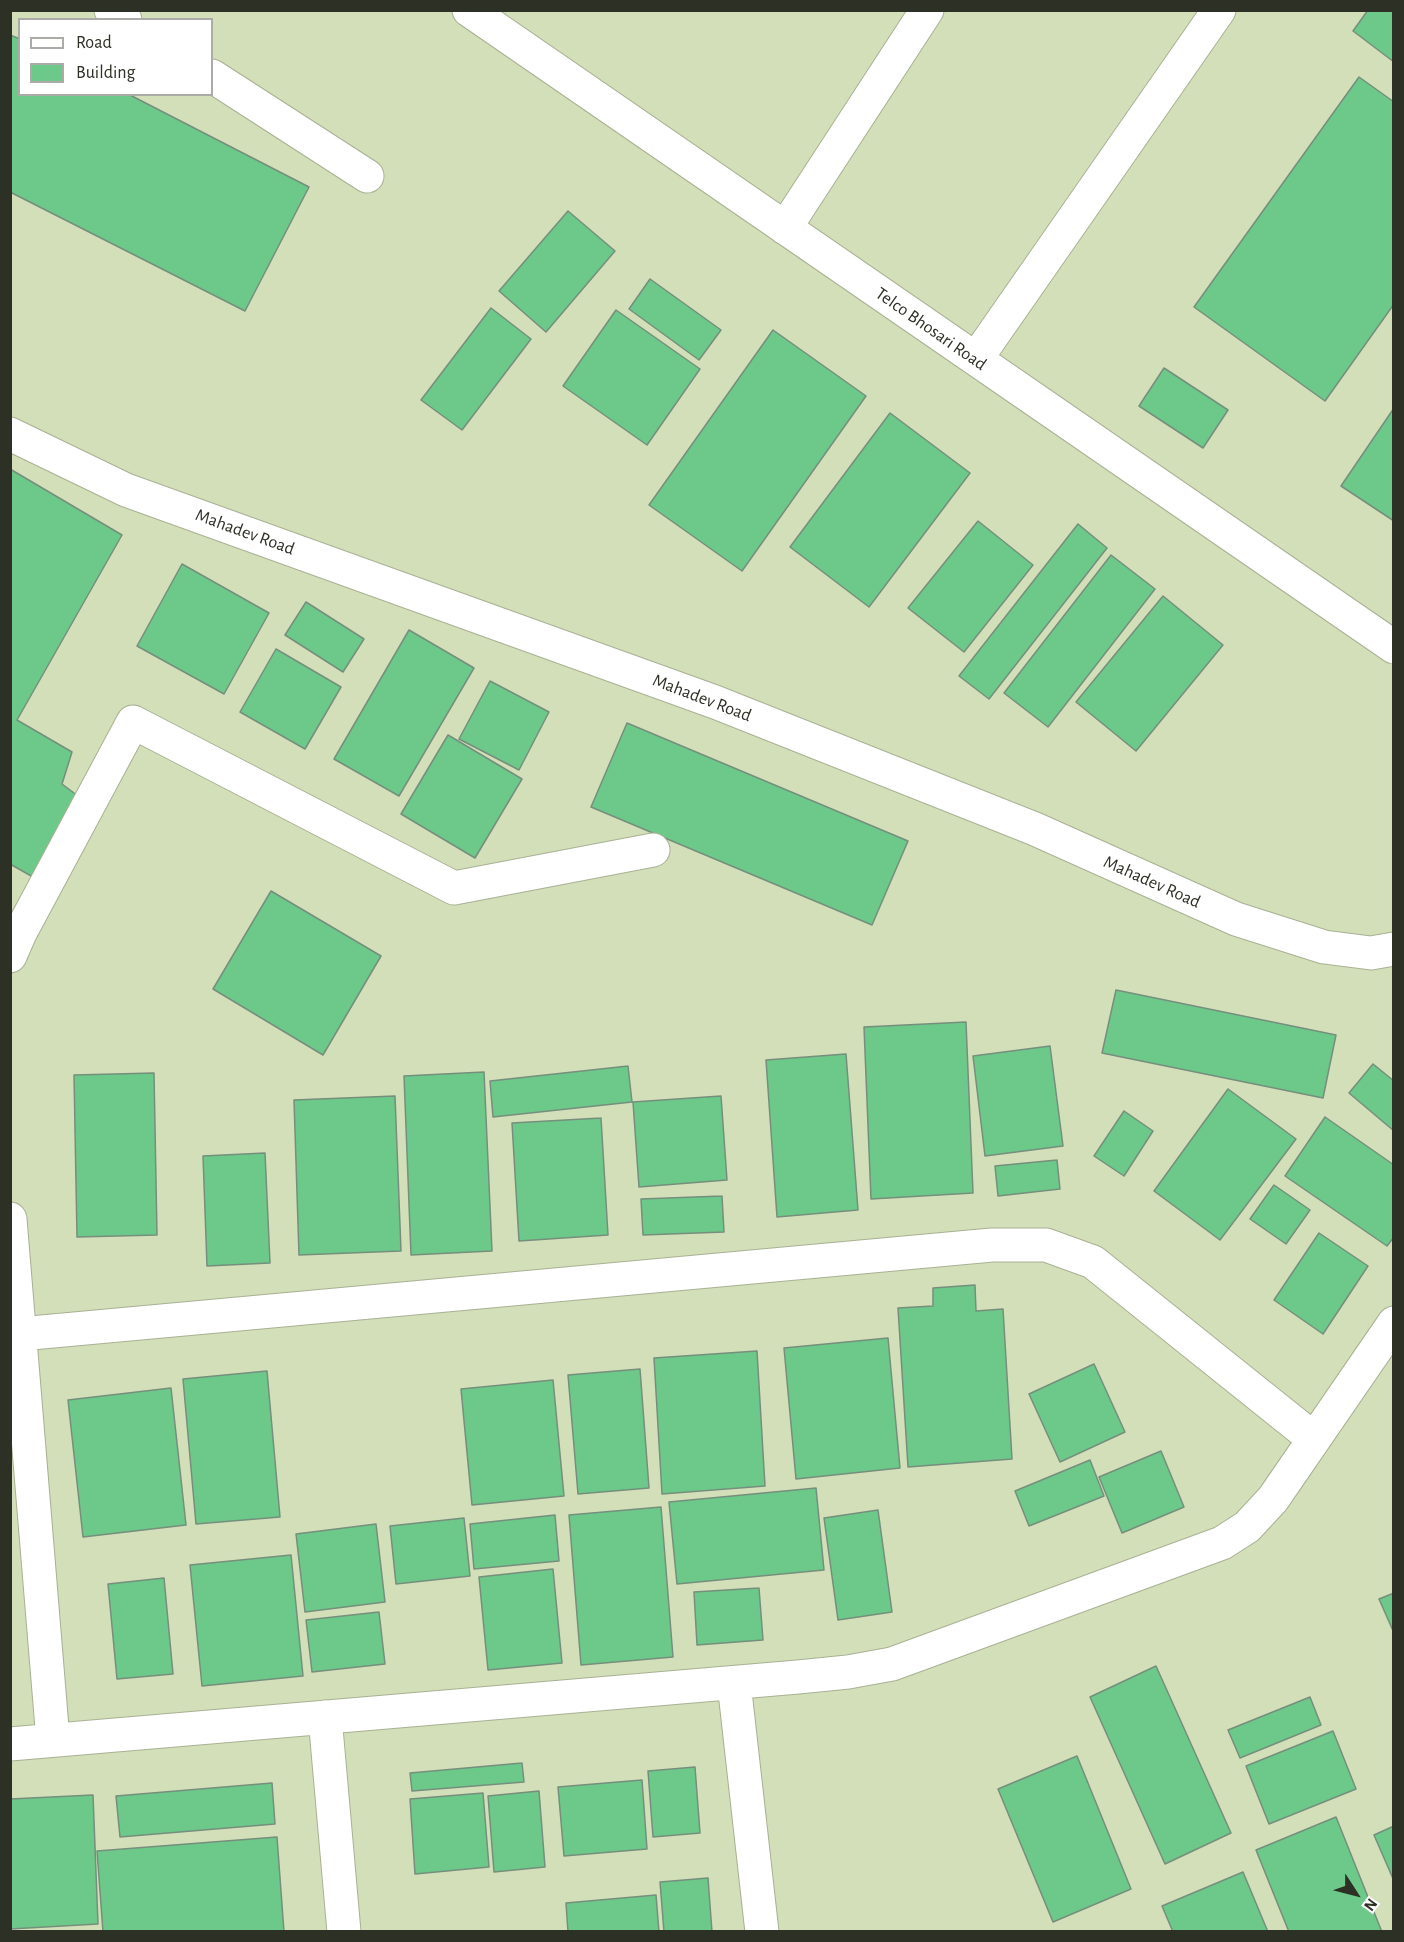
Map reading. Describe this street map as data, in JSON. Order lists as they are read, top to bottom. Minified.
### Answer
{"streets":{"lane":["Telco Bhosari Road","Mahadev Road"]},"legend":["Road","Building"],"north":"bottom right"}
